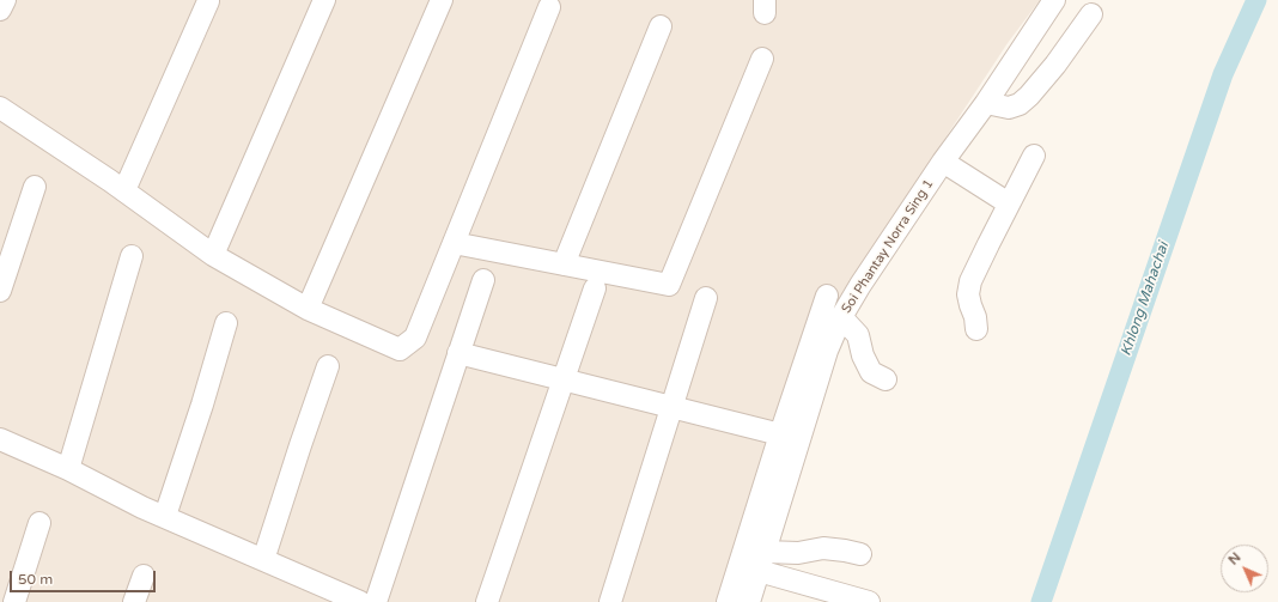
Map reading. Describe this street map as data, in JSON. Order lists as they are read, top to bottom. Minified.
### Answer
{"streets":{"street":["Soi Phantay Norra Sing 1"]},"water":["Khlong Mahachai"],"scale_bar":"50 m","north":"top left"}
